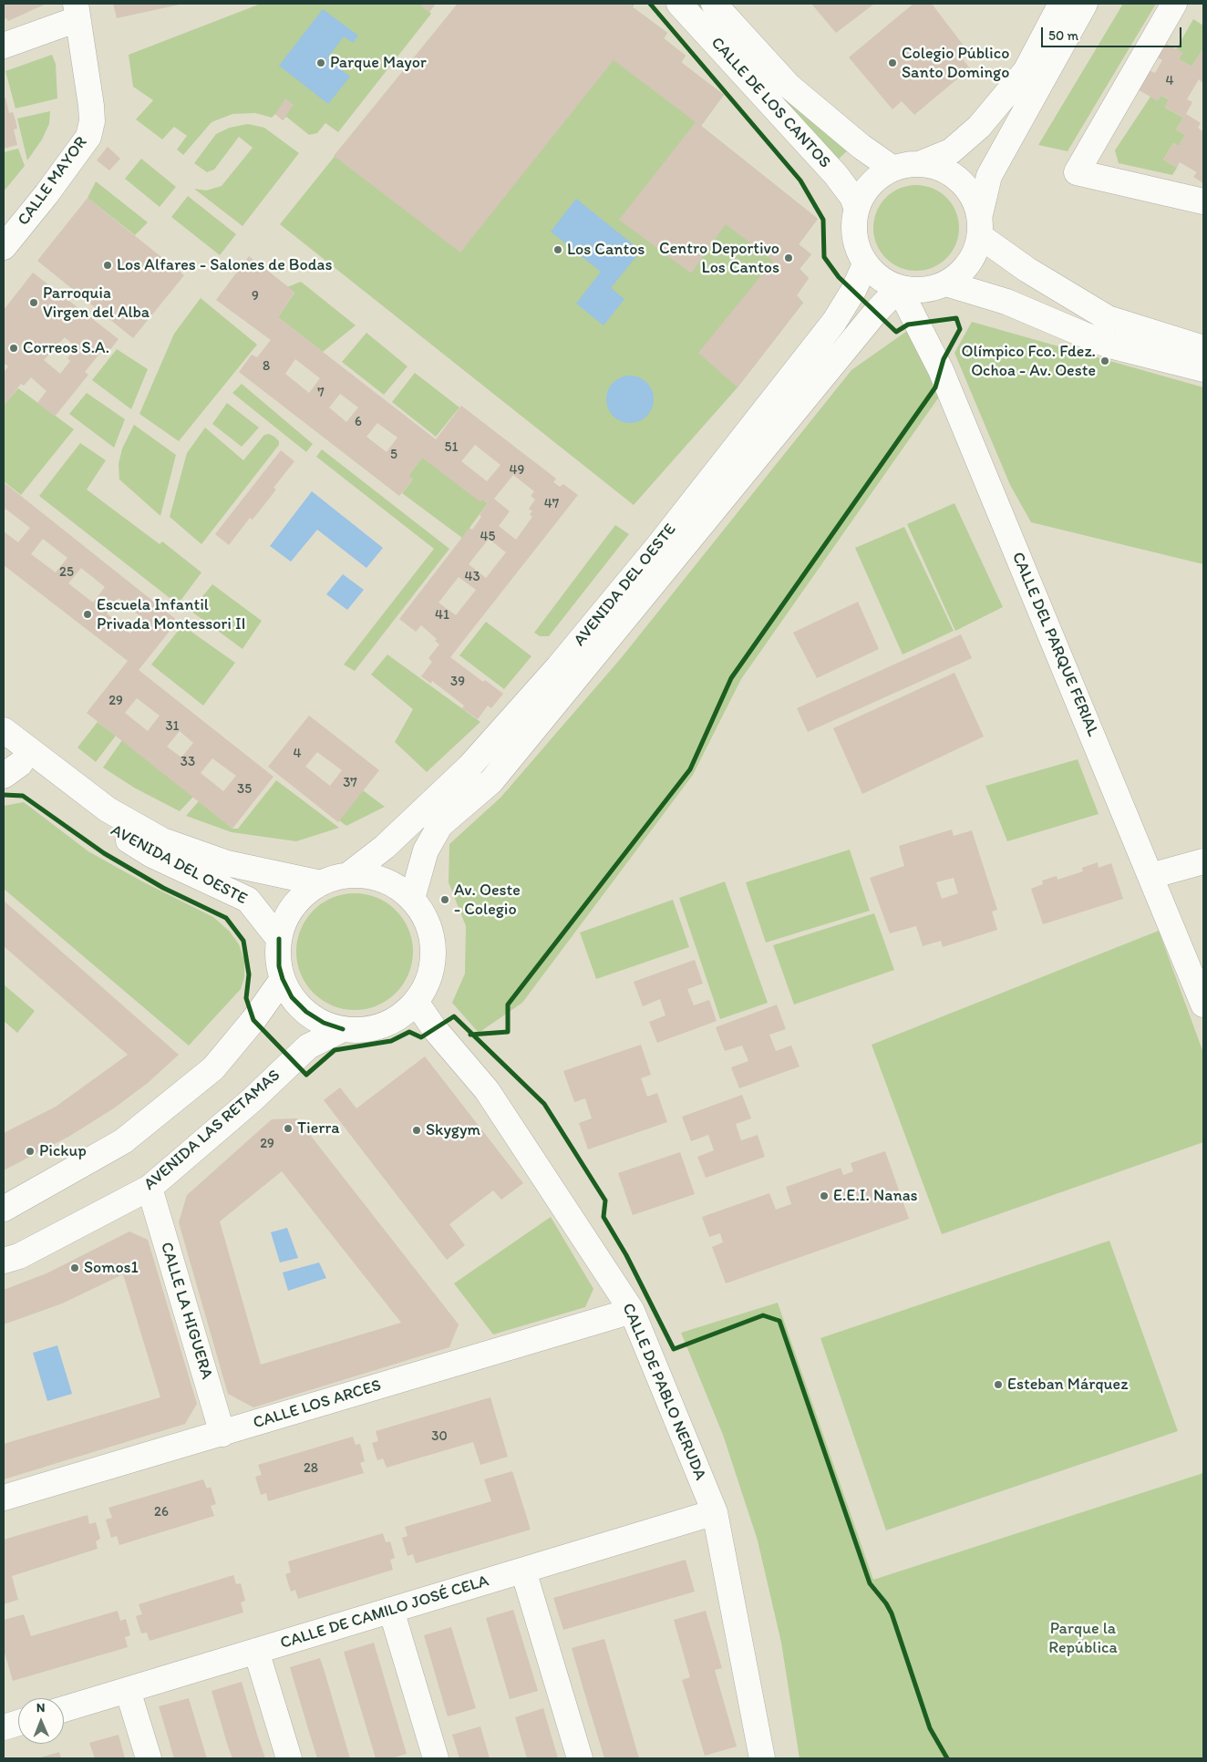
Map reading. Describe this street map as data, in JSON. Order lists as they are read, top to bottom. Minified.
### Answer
{"streets":{"street":["CALLE DE LOS CANTOS","CALLE MAYOR","AVENIDA DEL OESTE","CALLE DEL PARQUE FERIAL","AVENIDA LAS RETAMAS","CALLE LA HIGUERA","CALLE DE PABLO NERUDA","CALLE LOS ARCES","CALLE DE CAMILO JOSÉ CELA"]},"crossings":[["CALLE DE LOS CANTOS","AVENIDA DEL OESTE"],["CALLE DE LOS CANTOS","CALLE DEL PARQUE FERIAL"],["AVENIDA DEL OESTE","CALLE DEL PARQUE FERIAL"],["AVENIDA DEL OESTE","AVENIDA LAS RETAMAS"],["AVENIDA DEL OESTE","CALLE DE PABLO NERUDA"],["AVENIDA LAS RETAMAS","CALLE LA HIGUERA"],["AVENIDA LAS RETAMAS","CALLE DE PABLO NERUDA"],["CALLE LA HIGUERA","CALLE LOS ARCES"],["CALLE DE PABLO NERUDA","CALLE LOS ARCES"],["CALLE DE PABLO NERUDA","CALLE DE CAMILO JOSÉ CELA"]],"parks":["Parque la República"],"places":["Parque Mayor","Colegio Público Santo Domingo","Los Cantos","Centro Deportivo Los Cantos","Los Alfares - Salones de Bodas","Parroquia Virgen del Alba","Correos S.A.","Olímpico Fco. Fdez. Ochoa - Av. Oeste","Escuela Infantil Privada Montessori II","Av. Oeste - Colegio","Tierra","Skygym","Pickup","E.E.I. Nanas","Somos1","Esteban Márquez"],"house_numbers":["4","9","8","7","6","51","5","49","47","45","25","43","41","39","29","31","4","33","37","35","29","30","28","26"],"scale_bar":"50 m","north":"top"}
